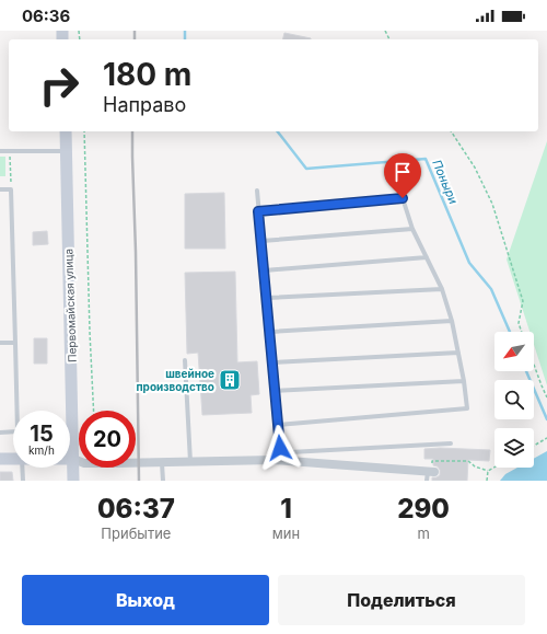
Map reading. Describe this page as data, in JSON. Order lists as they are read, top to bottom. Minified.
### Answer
{"streets":{"street":["Первомайская улица"]},"water":["Поныри"],"places":{"building":["швейное производство"]},"north":"bottom left","page":{"status":"06:36","turn":["180 m","Направо"],"speed":"15 km/h","limit":"20","eta":["06:37","Прибытие","1","мин","290","m"],"buttons":["Выход","Поделиться"]}}
